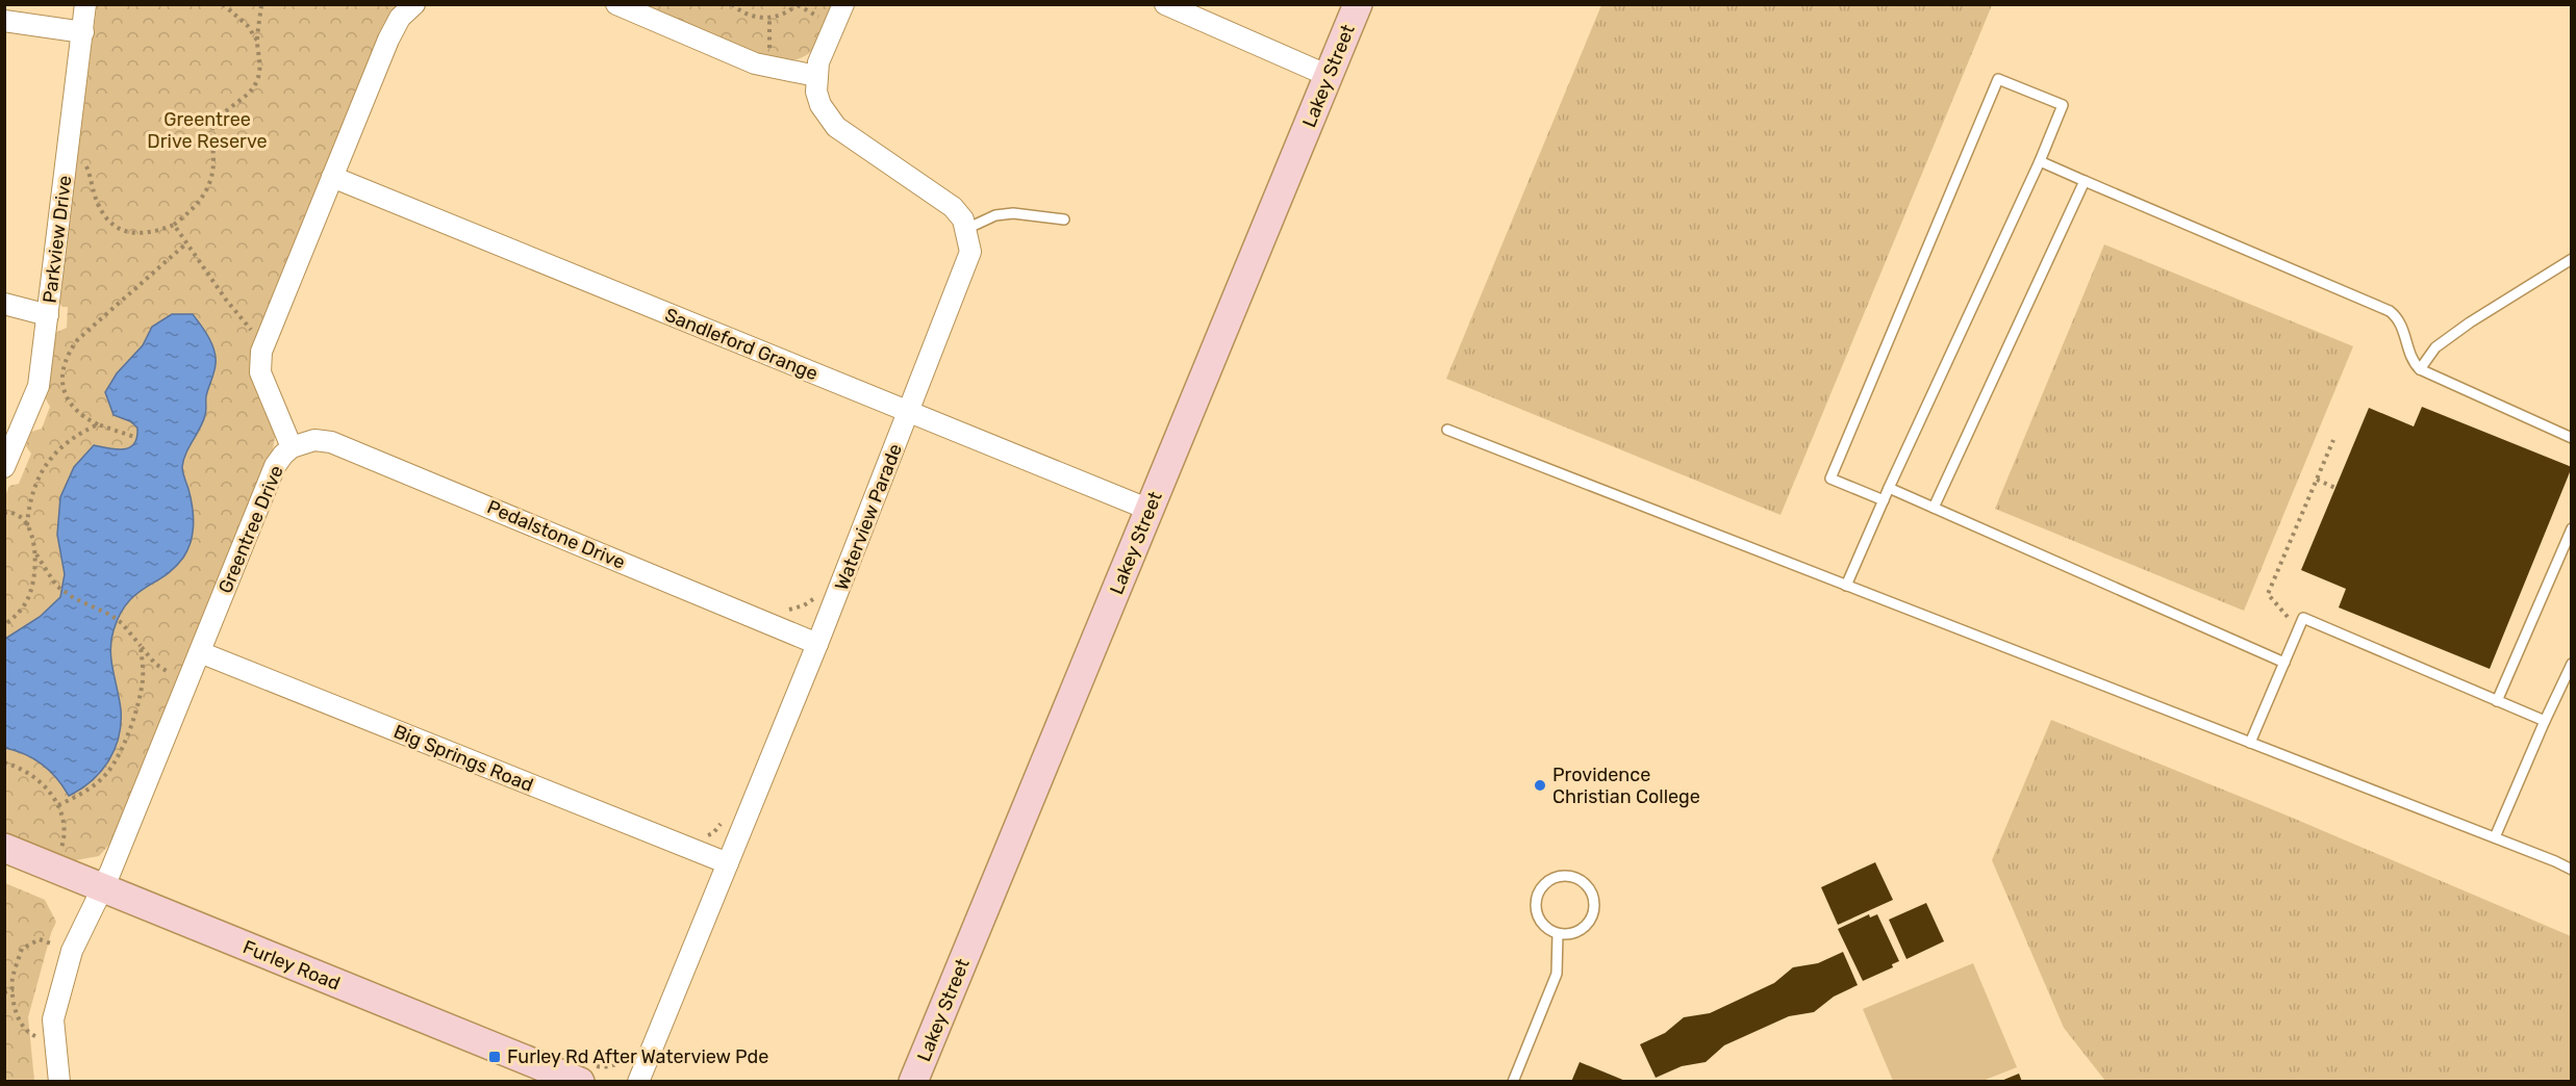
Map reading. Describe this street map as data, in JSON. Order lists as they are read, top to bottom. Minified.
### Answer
{"streets":{"street":["Lakey Street","Parkview Drive","Sandleford Grange","Waterview Parade","Greentree Drive","Pedalstone Drive","Big Springs Road","Furley Road"]},"crossings":[["Lakey Street","Sandleford Grange"],["Sandleford Grange","Waterview Parade"],["Sandleford Grange","Greentree Drive"],["Waterview Parade","Pedalstone Drive"],["Waterview Parade","Big Springs Road"],["Greentree Drive","Pedalstone Drive"],["Greentree Drive","Big Springs Road"],["Greentree Drive","Furley Road"]],"parks":["Greentree Drive Reserve"],"places":{"other":["Providence Christian College"],"transit":["Furley Rd After Waterview Pde"]}}
